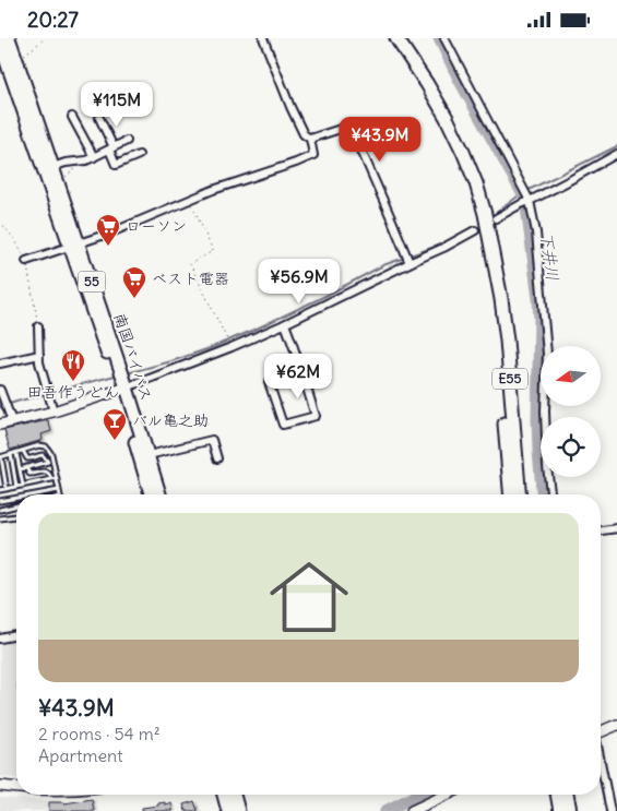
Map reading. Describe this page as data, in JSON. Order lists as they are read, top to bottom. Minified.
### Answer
{"streets":{"highway":["55","南国バイパス","E55"]},"water":["下井川"],"places":{"supermarket":["ローソン","ベスト電器"],"restaurant":["田吾作うどん"],"bar":["バル亀之助"]},"north":"left","page":{"status":"20:27","price":["¥115M","¥43.9M","¥56.9M","¥62M"],"list":[{"name":"¥43.9M","note":"2 rooms · 54 m² · Apartment"}]}}
